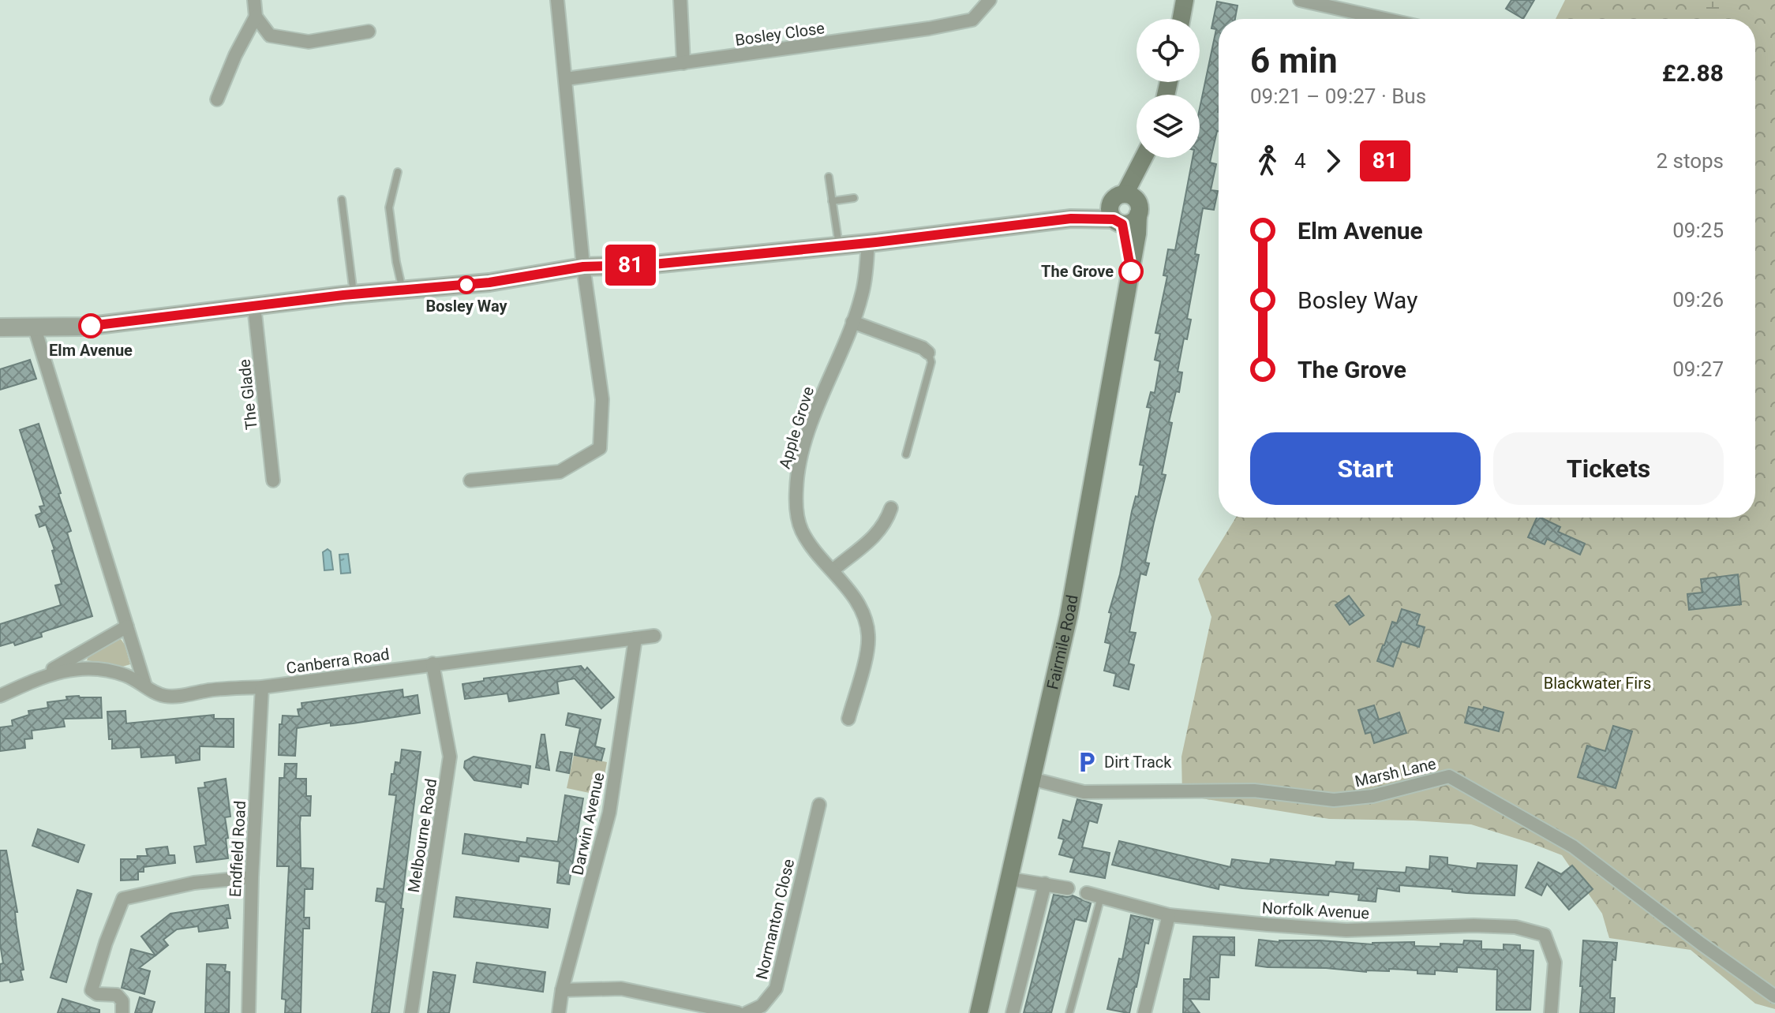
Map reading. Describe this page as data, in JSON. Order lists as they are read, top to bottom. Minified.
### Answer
{"streets":{"main road":["Fairmile Road"],"street":["Bosley Close","The Glade","Apple Grove","Canberra Road","Marsh Lane","Darwin Avenue","Melbourne Road","Endfield Road","Norfolk Avenue","Normanton Close"]},"crossings":[["Fairmile Road","Marsh Lane"],["Canberra Road","Darwin Avenue"],["Canberra Road","Melbourne Road"],["Canberra Road","Endfield Road"]],"parks":["Blackwater Firs"],"places":{"other":["The Grove","Bosley Way","Elm Avenue"],"parking":["Dirt Track"]},"lines":["bus line 81"],"page":{"on_map":"81","heading":["6 min","09:21 – 09:27 · Bus","£2.88"],"legs":["4","81","2 stops"],"list":[{"name":"Elm Avenue","value":"09:25"},{"name":"Bosley Way","value":"09:26"},{"name":"The Grove","value":"09:27"}],"buttons":["Start","Tickets"]}}
